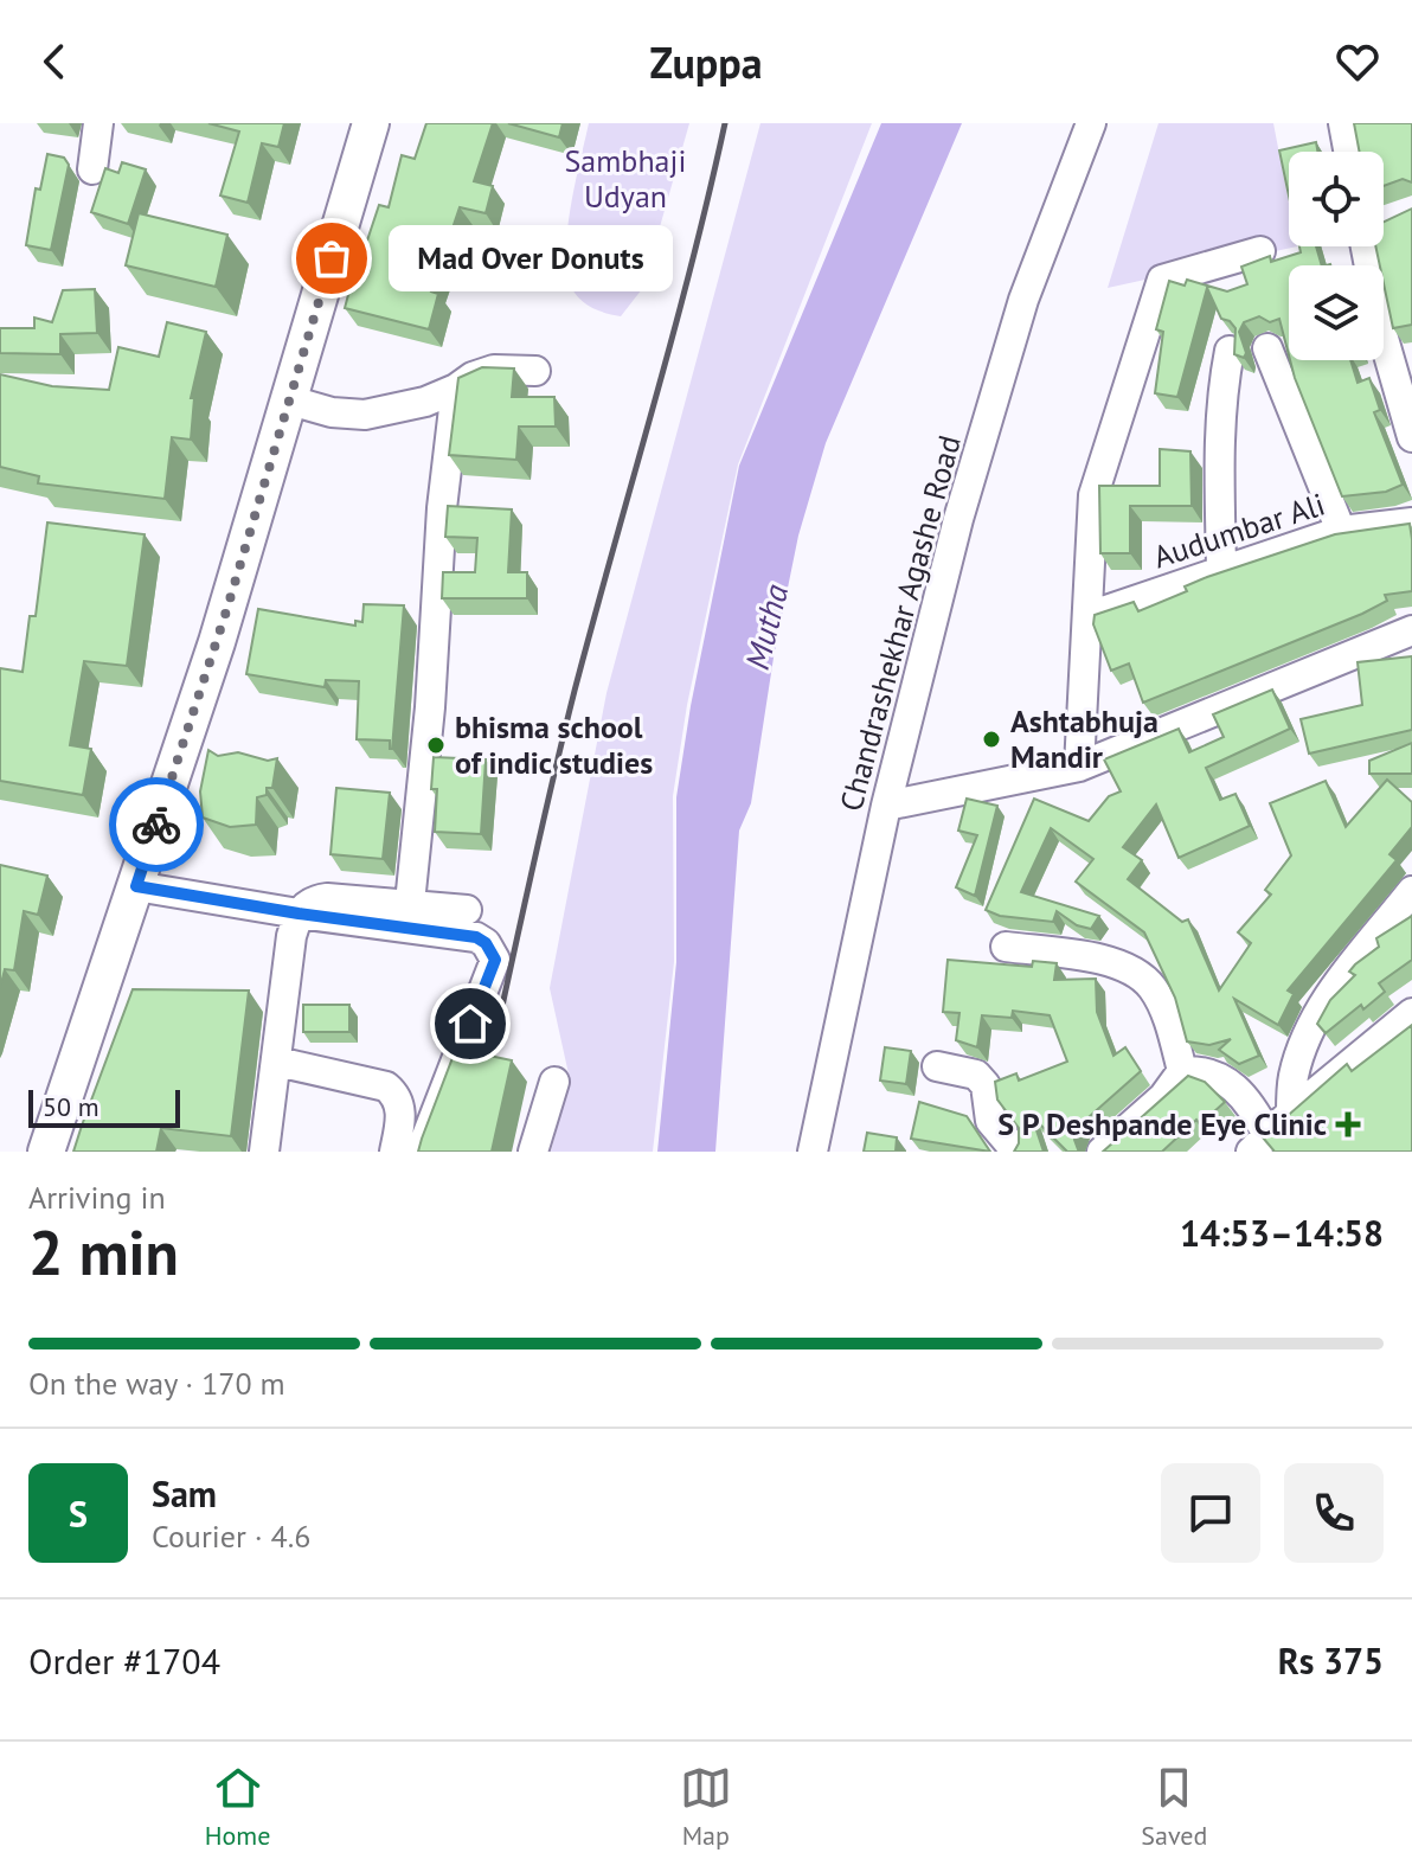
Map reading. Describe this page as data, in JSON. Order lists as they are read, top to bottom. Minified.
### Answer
{"streets":{"street":["Audumbar Ali","Chandrashekhar Agashe Road"]},"water":["Mutha"],"parks":["Sambhaji Udyan"],"places":{"other":["Mad Over Donuts","Ashtabhuja Mandir","bhisma school of indic studies"],"health":["S P Deshpande Eye Clinic"]},"scale_bar":"50 m","page":{"header":"Zuppa","bubble":"Mad Over Donuts","scale":"50 m","heading":["2 min","Arriving in","14:53–14:58"],"panel":["Sam","Courier · 4.6","Order #1704","Rs 375"],"bar":"On the way · 170 m","round":"S","tabs":["Home","Map","Saved"]}}
